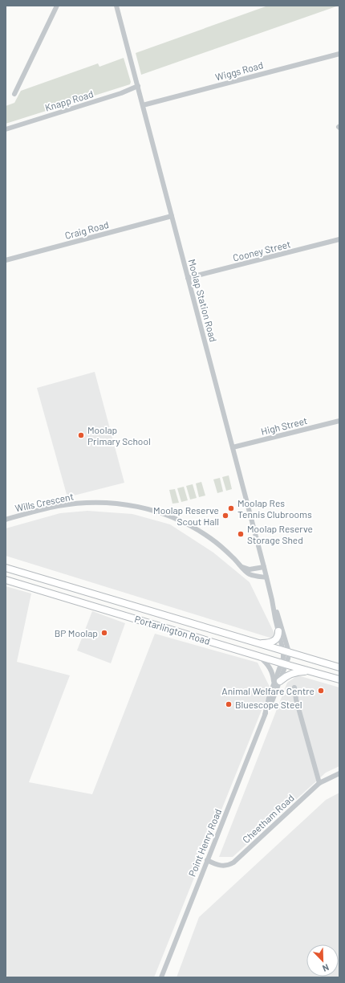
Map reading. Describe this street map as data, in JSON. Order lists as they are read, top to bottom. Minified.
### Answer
{"streets":{"main road":["Portarlington Road"],"street":["Wiggs Road","Knapp Road","Craig Road","Cooney Street","Moolap Station Road","High Street","Wills Crescent","Cheetham Road","Point Henry Road"]},"crossings":[["Wiggs Road","Moolap Station Road"],["Knapp Road","Moolap Station Road"],["Craig Road","Moolap Station Road"],["Cooney Street","Moolap Station Road"],["Moolap Station Road","High Street"],["Moolap Station Road","Wills Crescent"],["Moolap Station Road","Portarlington Road"],["Moolap Station Road","Point Henry Road"],["Portarlington Road","Point Henry Road"],["Cheetham Road","Point Henry Road"]],"places":["Moolap Primary School","Moolap Res Tennis Clubrooms","Moolap Reserve Scout Hall","Moolap Reserve Storage Shed","BP Moolap","Animal Welfare Centre","Bluescope Steel"],"north":"bottom right"}
